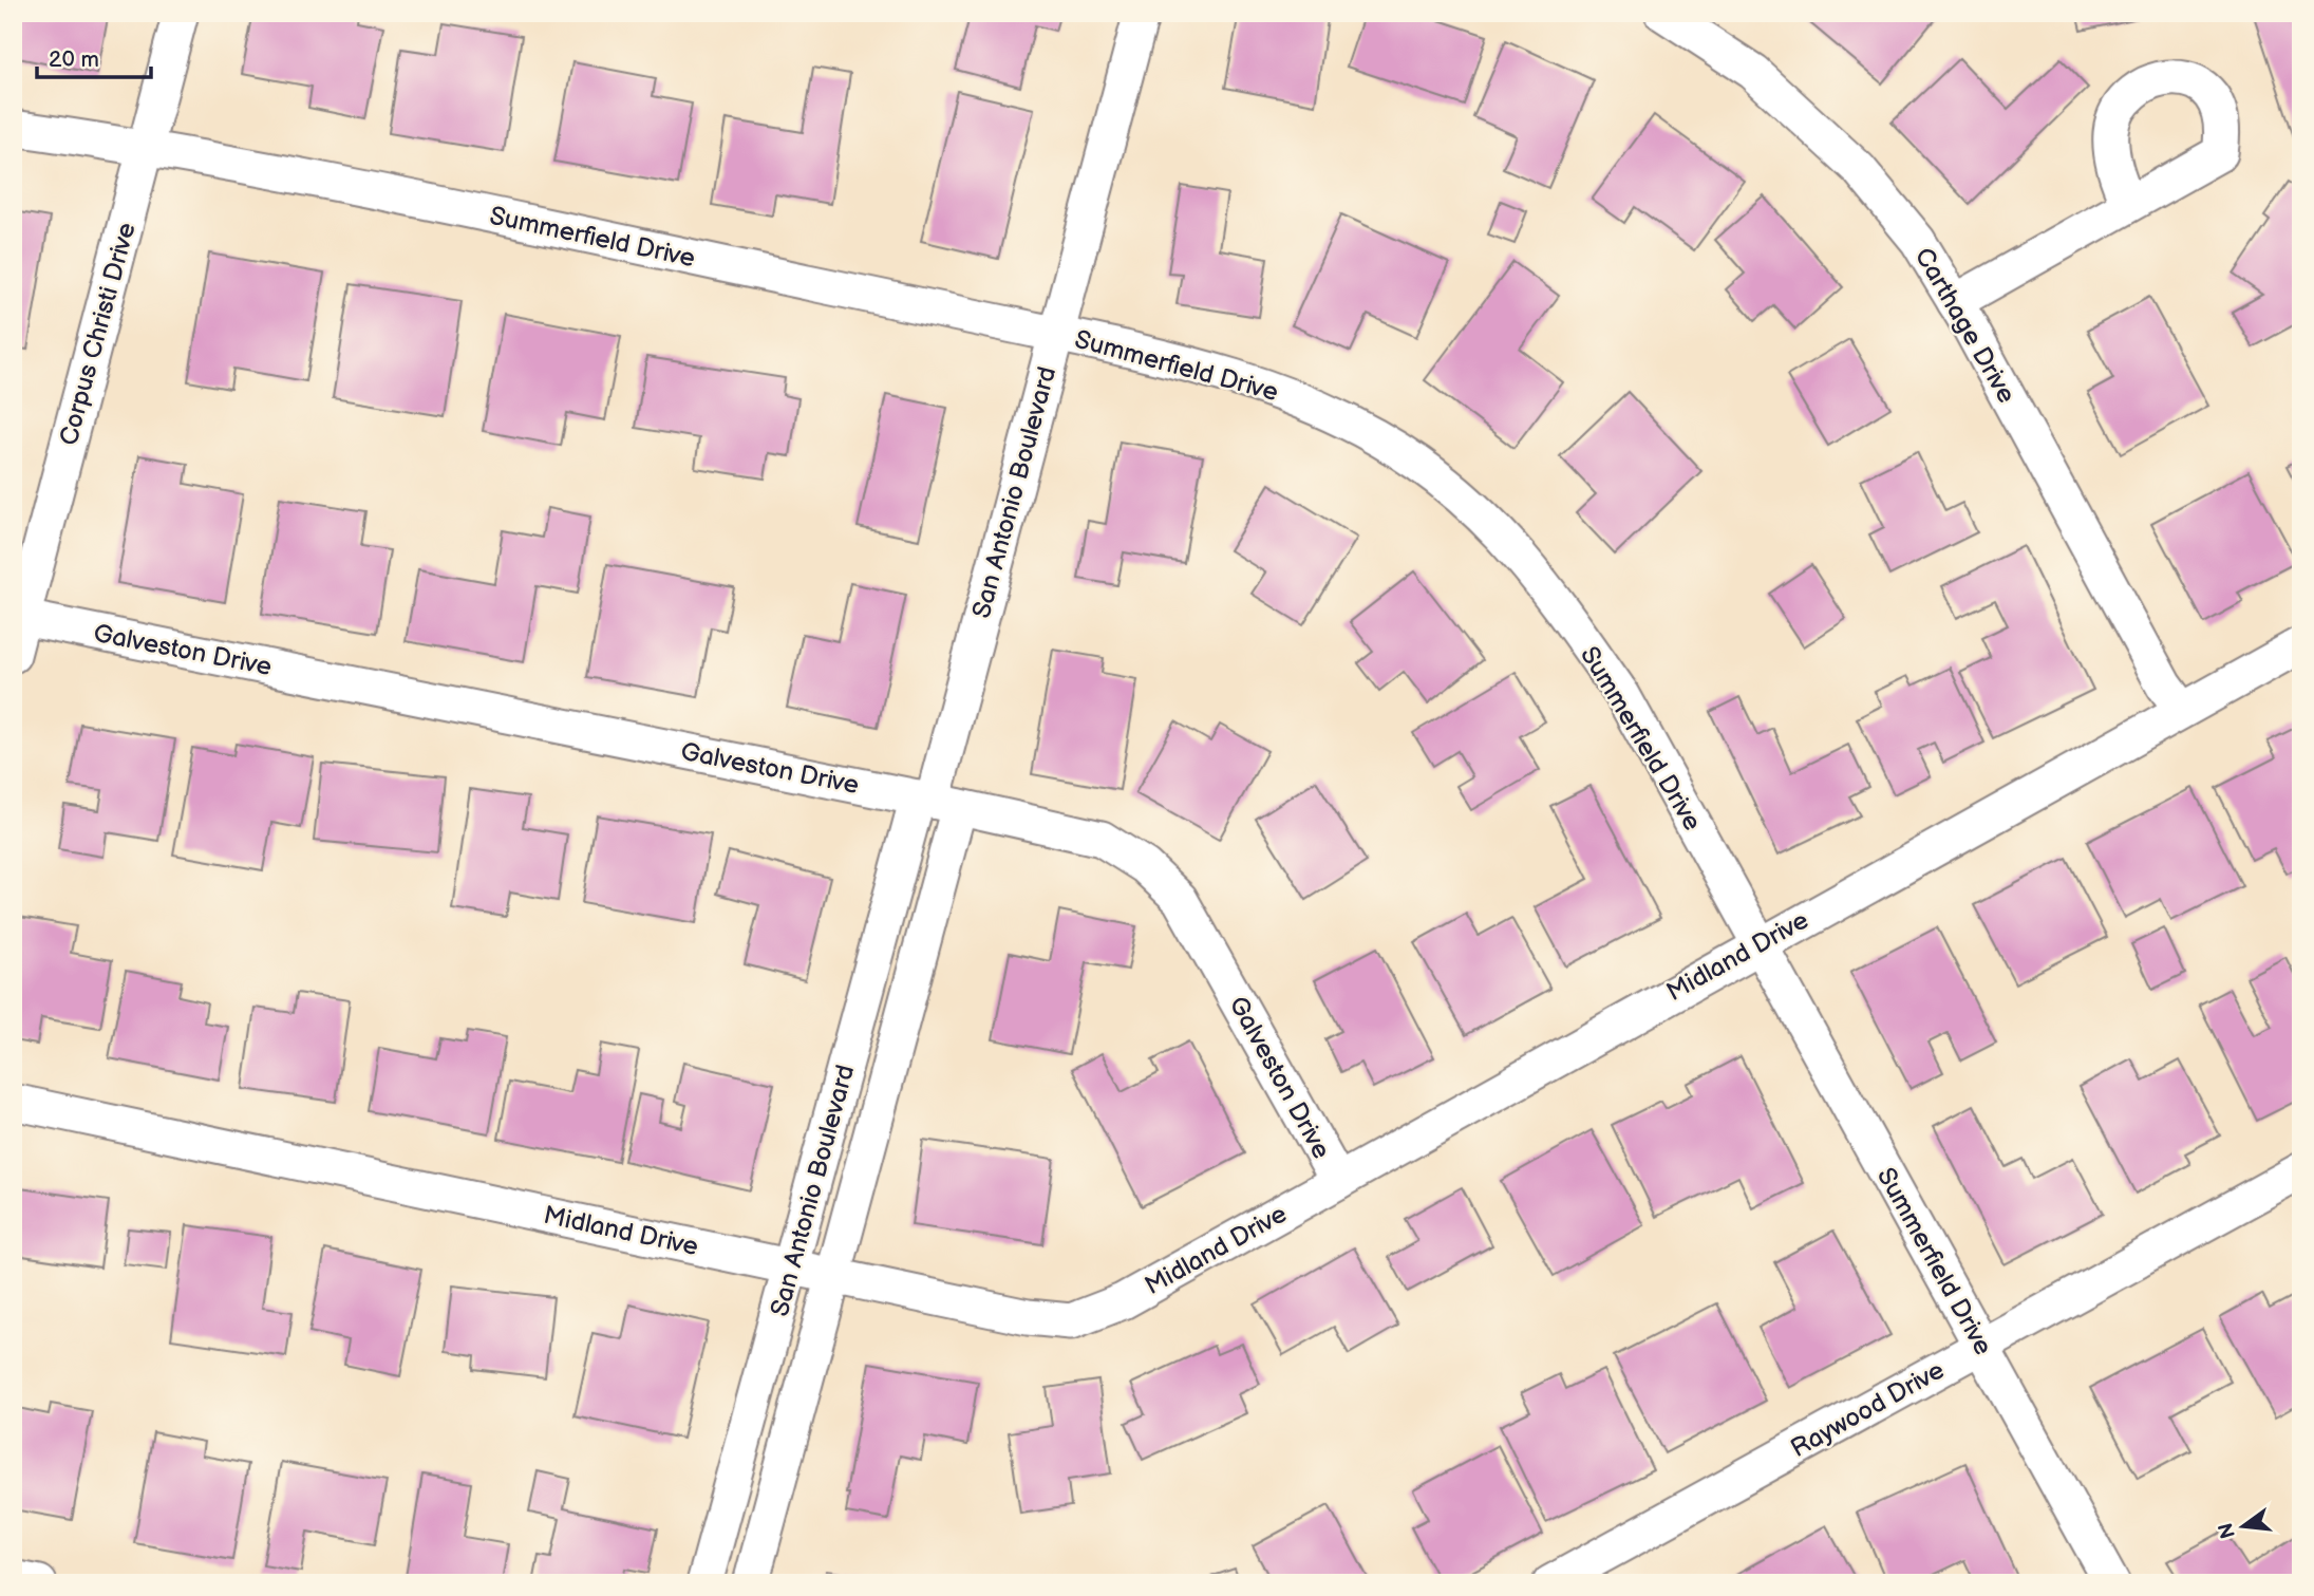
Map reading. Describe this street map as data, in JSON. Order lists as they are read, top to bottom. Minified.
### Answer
{"streets":{"street":["Summerfield Drive","Carthage Drive","Corpus Christi Drive","San Antonio Boulevard","Galveston Drive","Midland Drive","Raywood Drive"]},"crossings":[["Summerfield Drive","Corpus Christi Drive"],["Summerfield Drive","San Antonio Boulevard"],["Summerfield Drive","Midland Drive"],["Summerfield Drive","Raywood Drive"],["Carthage Drive","Midland Drive"],["Corpus Christi Drive","Galveston Drive"],["San Antonio Boulevard","Galveston Drive"],["San Antonio Boulevard","Midland Drive"],["Galveston Drive","Midland Drive"]],"scale_bar":"20 m","north":"left"}
